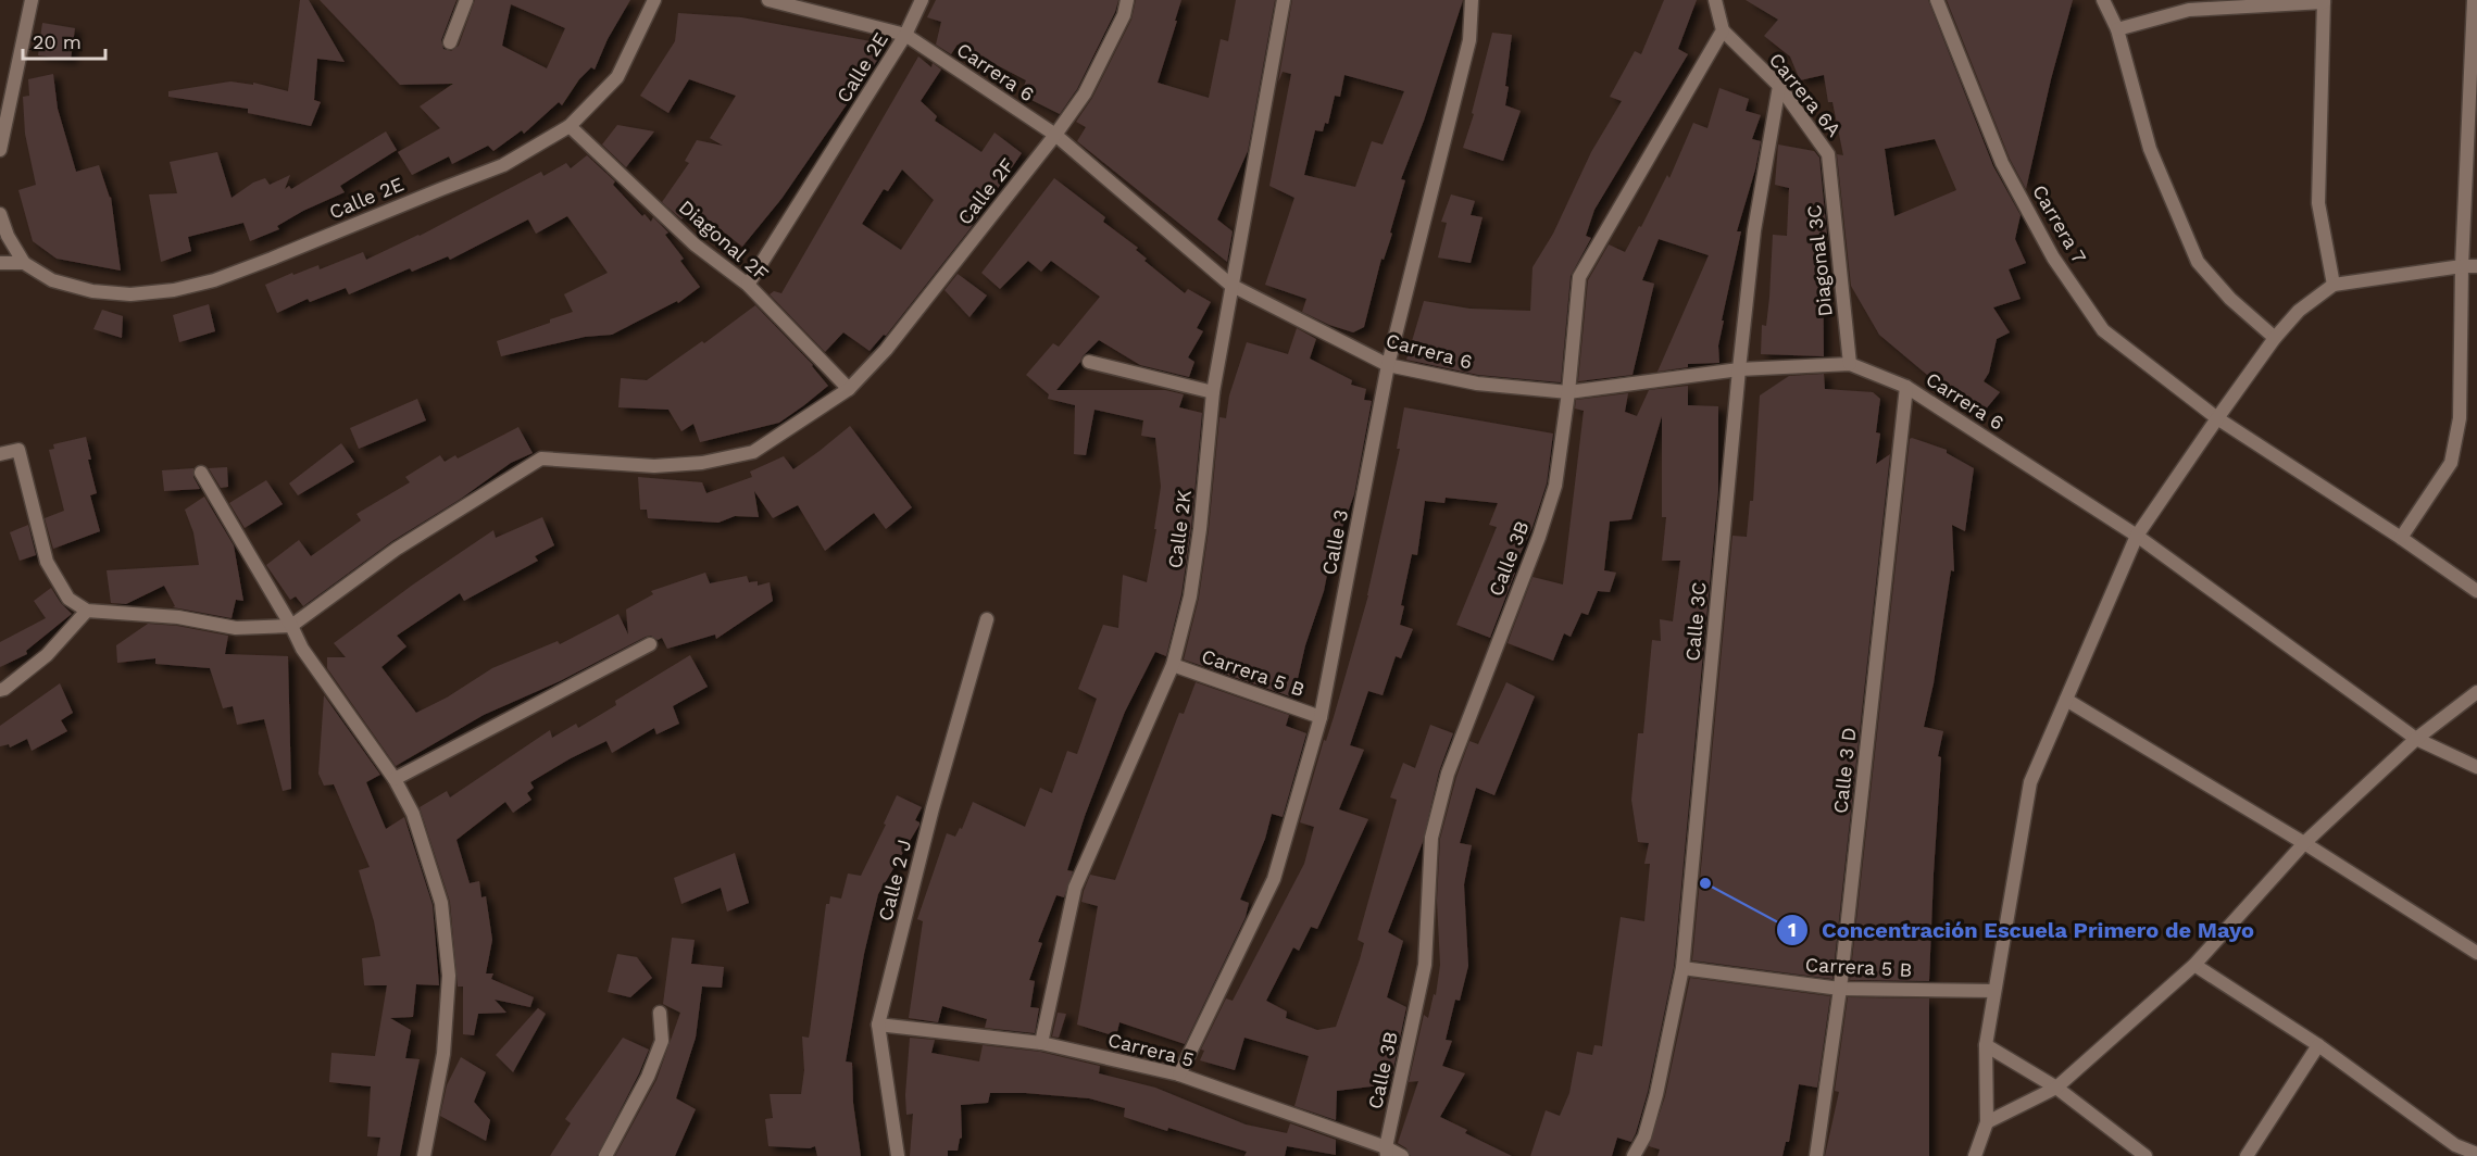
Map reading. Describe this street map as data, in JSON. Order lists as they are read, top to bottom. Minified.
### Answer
{"streets":{"street":["Calle 2E","Carrera 6","Carrera 6A","Calle 2F","Carrera 7","Diagonal 2F","Diagonal 3C","Calle 2K","Calle 3","Calle 3B","Calle 3C","Carrera 5 B","Calle 3 D","Calle 2 J","Carrera 5"]},"crossings":[["Calle 2E","Carrera 6"],["Calle 2E","Diagonal 2F"],["Carrera 6","Calle 2F"],["Carrera 6","Diagonal 3C"],["Carrera 6","Calle 2K"],["Carrera 6","Calle 3"],["Carrera 6","Calle 3B"],["Carrera 6","Calle 3C"],["Carrera 6","Calle 3 D"],["Carrera 6A","Diagonal 3C"],["Carrera 6A","Calle 3B"],["Carrera 6A","Calle 3C"],["Calle 2F","Diagonal 2F"],["Calle 2K","Carrera 5 B"],["Calle 2K","Carrera 5"],["Calle 3","Carrera 5 B"],["Calle 3","Carrera 5"],["Calle 3B","Carrera 5"],["Calle 3C","Carrera 5 B"],["Carrera 5 B","Calle 3 D"],["Calle 2 J","Carrera 5"]],"places":["Concentración Escuela Primero de Mayo"],"scale_bar":"20 m"}
